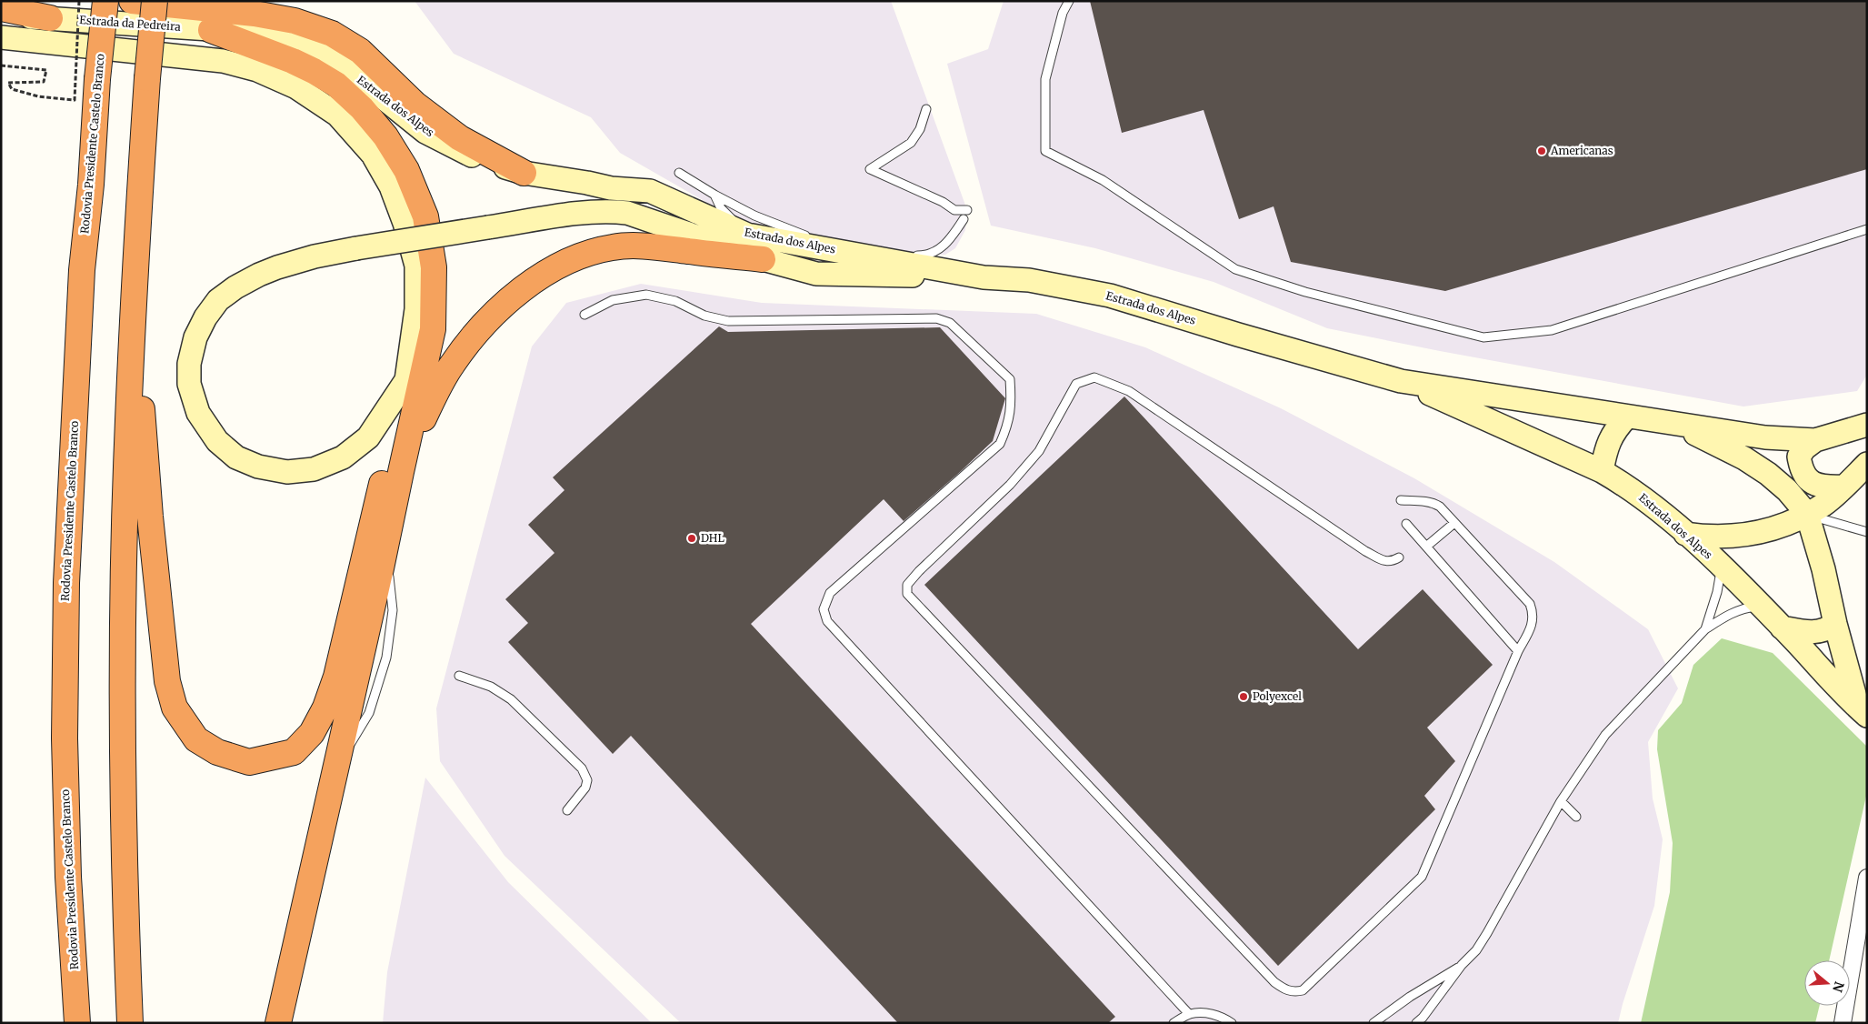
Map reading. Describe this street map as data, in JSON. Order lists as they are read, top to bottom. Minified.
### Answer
{"streets":{"highway":["Rodovia Presidente Castelo Branco"],"main road":["Estrada da Pedreira","Estrada dos Alpes"]},"crossings":[["Estrada da Pedreira","Estrada dos Alpes"]],"places":["Americanas","DHL","Polyexcel"],"north":"right"}
